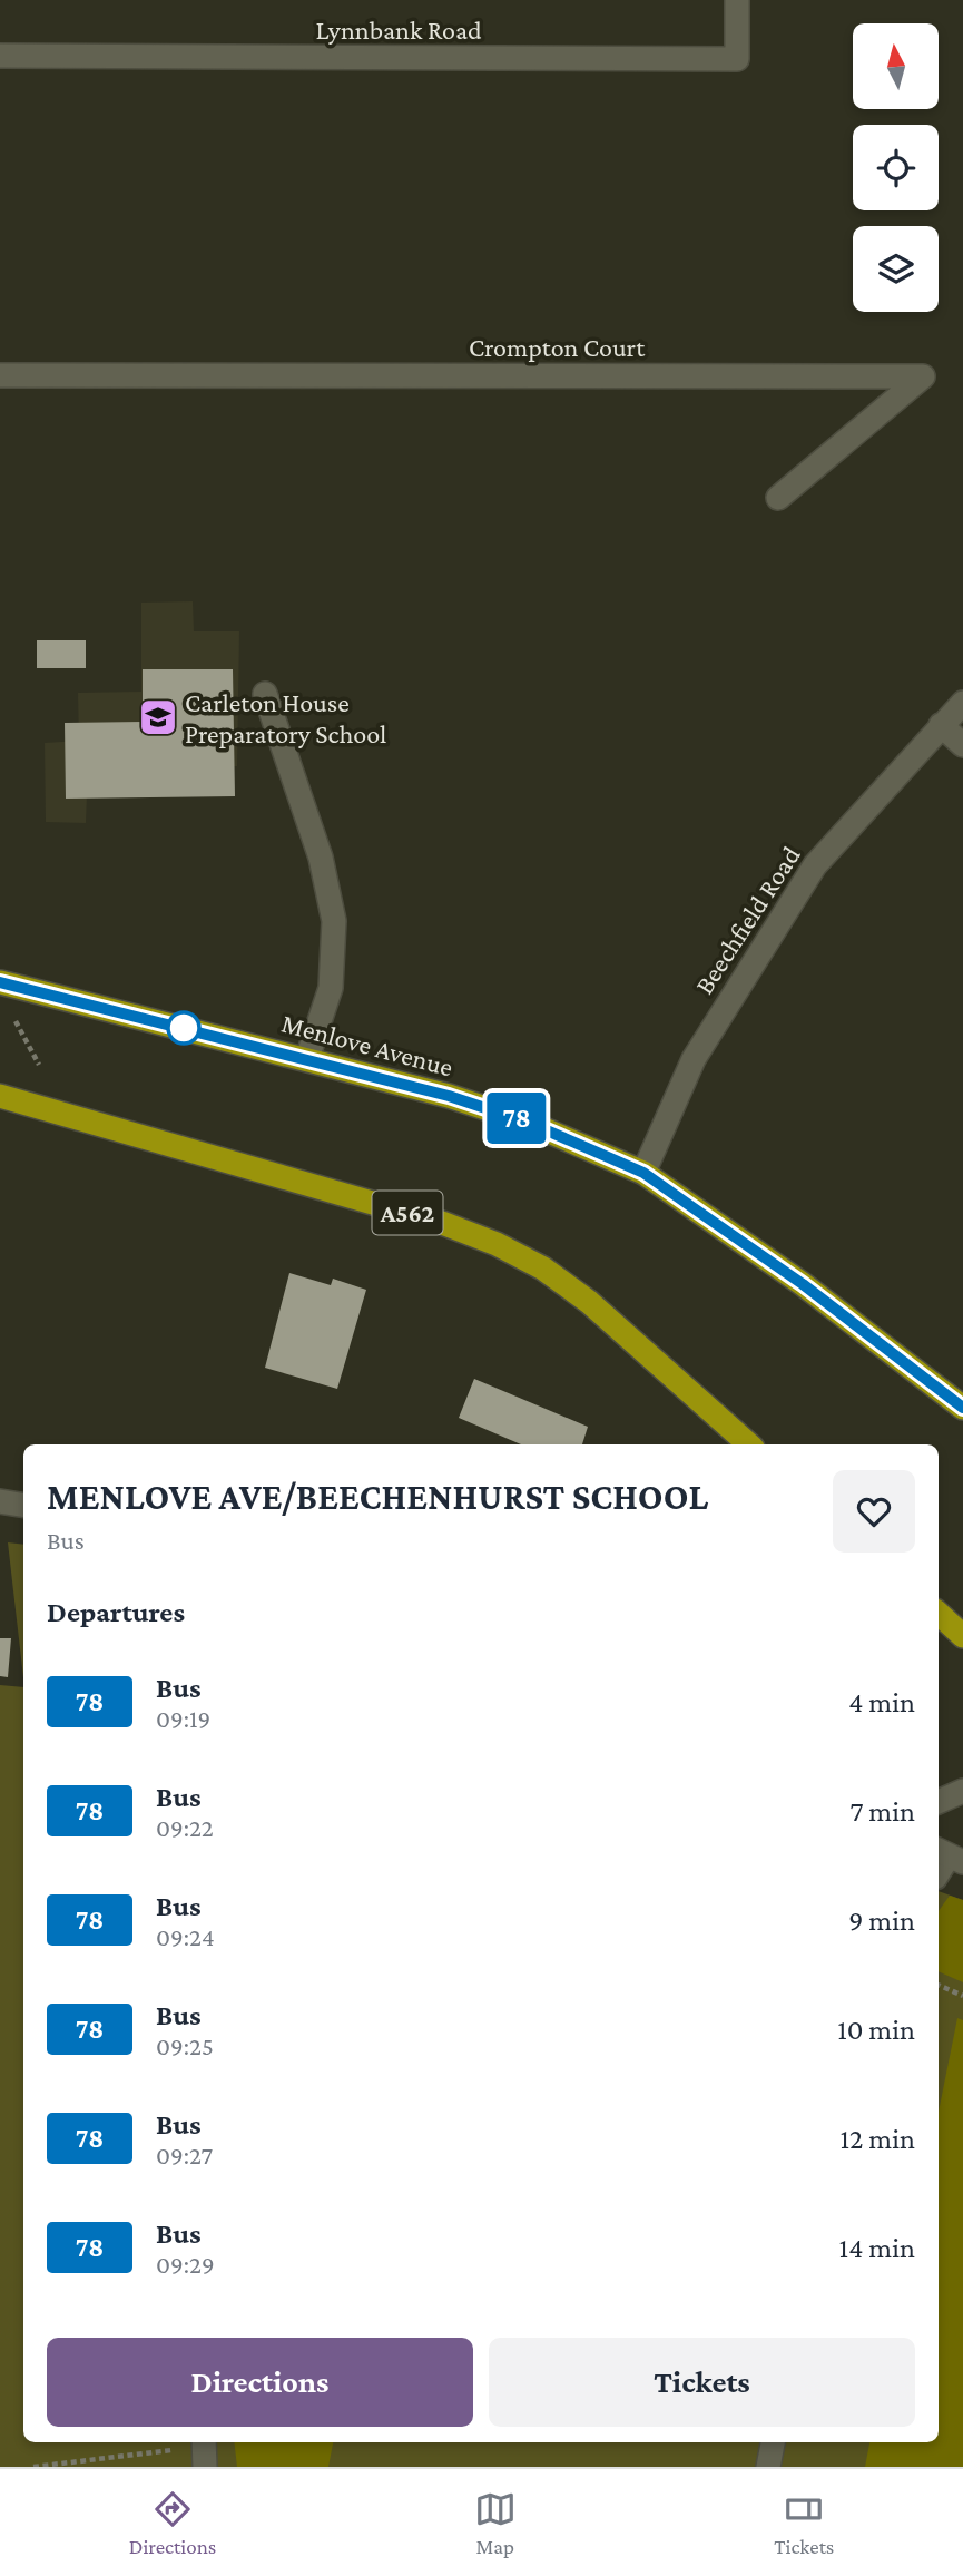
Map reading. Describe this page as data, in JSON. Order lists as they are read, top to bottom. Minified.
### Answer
{"streets":{"highway":["Menlove Avenue","A562"],"street":["Lynnbank Road","Crompton Court","Beechfield Road"]},"crossings":[["Beechfield Road","Menlove Avenue"]],"places":{"school or university":["Carleton House Preparatory School"]},"lines":["bus line 78"],"north":"top","page":{"on_map":"78","heading":[["MENLOVE AVE/BEECHENHURST SCHOOL","Bus"],"Departures"],"list":[{"mark":"78","name":"Bus","note":"09:19","value":"4 min"},{"mark":"78","name":"Bus","note":"09:22","value":"7 min"},{"mark":"78","name":"Bus","note":"09:24","value":"9 min"},{"mark":"78","name":"Bus","note":"09:25","value":"10 min"},{"mark":"78","name":"Bus","note":"09:27","value":"12 min"},{"mark":"78","name":"Bus","note":"09:29","value":"14 min"}],"buttons":["Directions","Tickets"],"tabs":["Directions","Map","Tickets"]}}
